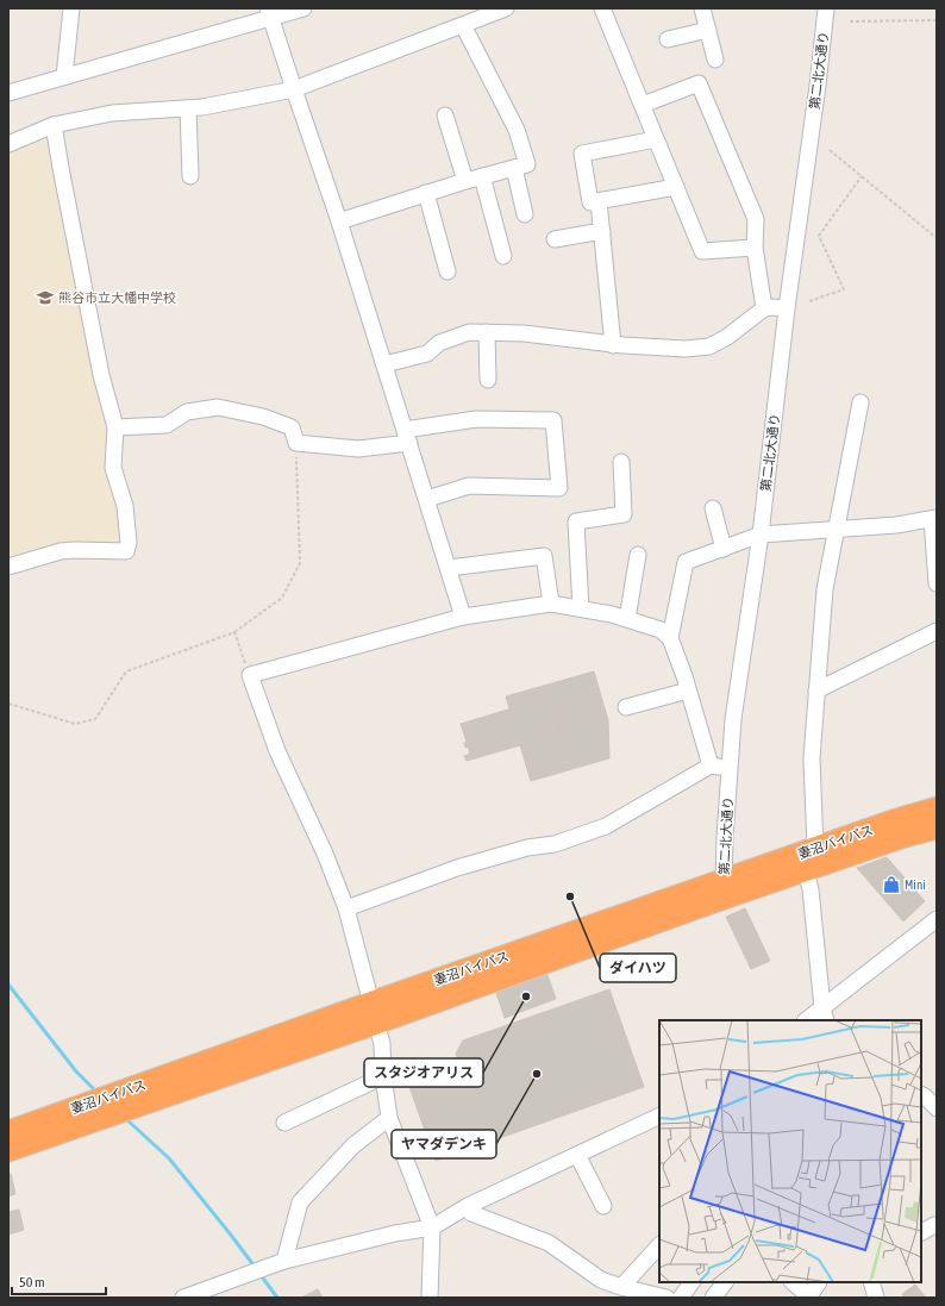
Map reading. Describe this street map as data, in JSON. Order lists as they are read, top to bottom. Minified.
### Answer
{"streets":{"highway":["妻沼バイパス"],"street":["第二北大通り"]},"crossings":[["第二北大通り","妻沼バイパス"]],"places":{"school or university":["熊谷市立大幡中学校"],"shop":["Mini"],"other":["ダイハツ","スタジオアリス","ヤマダデンキ"]},"scale_bar":"50 m"}
